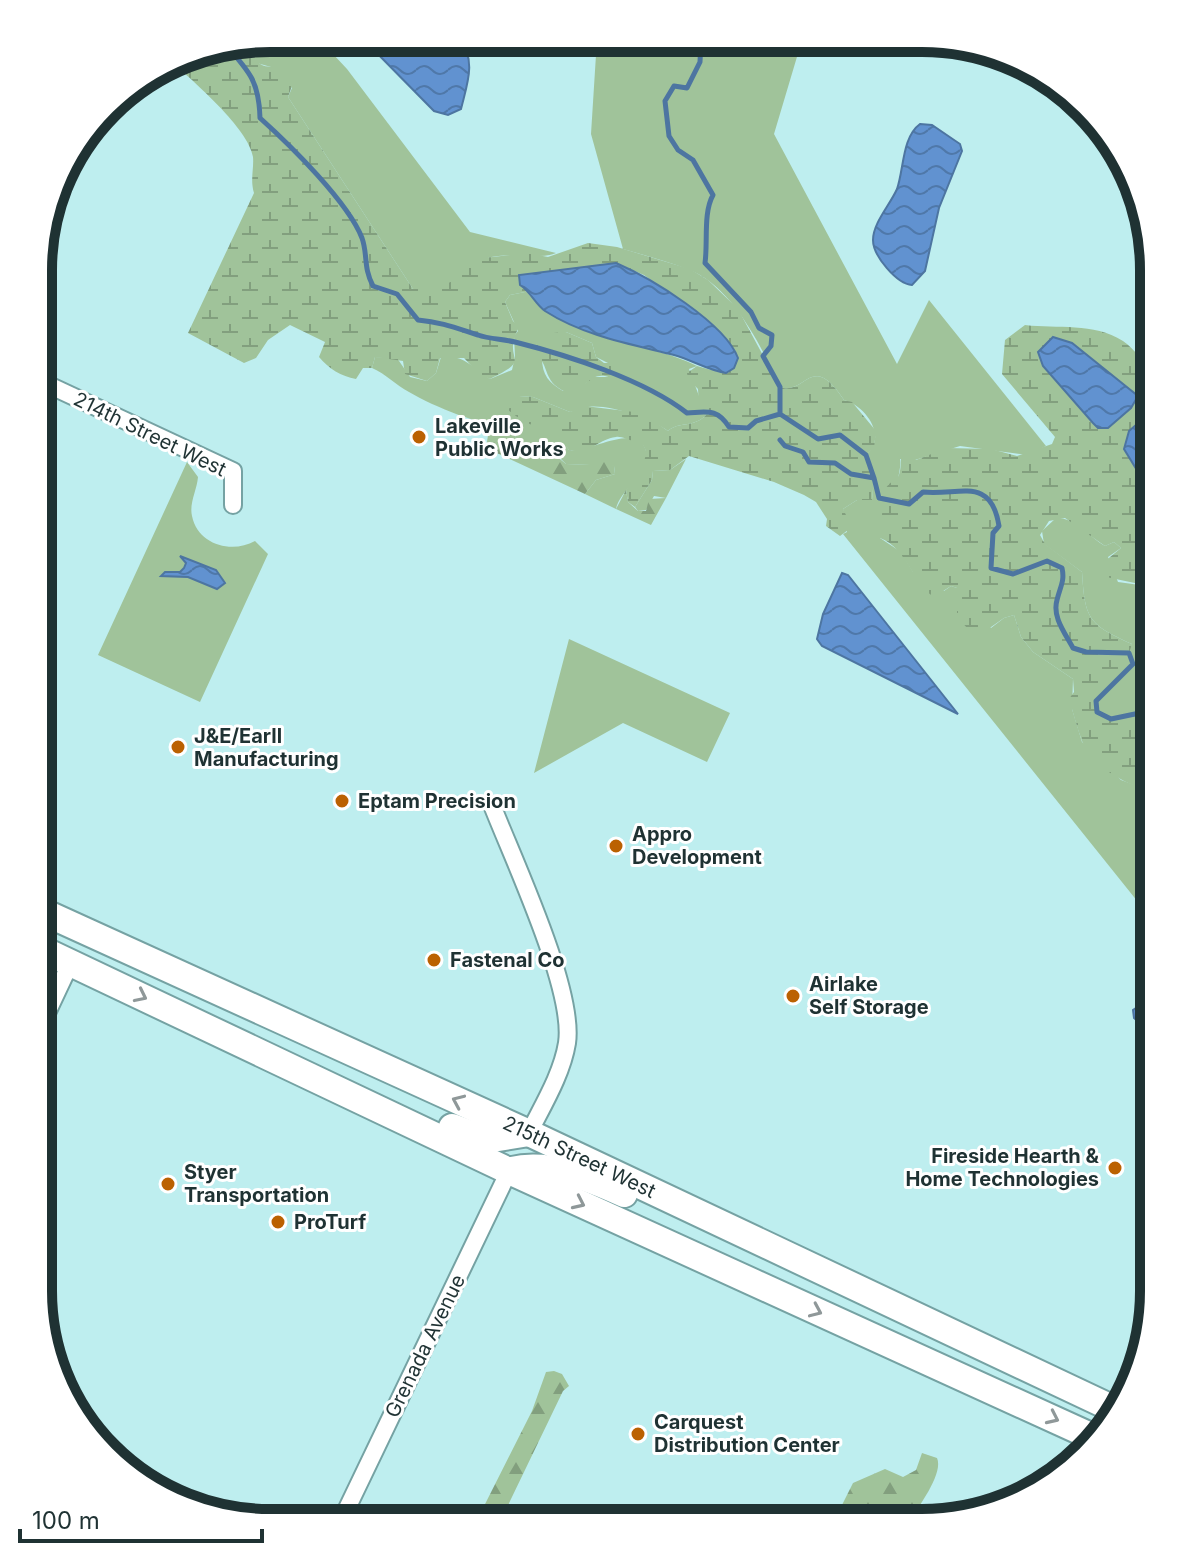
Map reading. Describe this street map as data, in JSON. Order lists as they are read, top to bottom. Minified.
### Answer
{"streets":{"main road":["215th Street West"],"street":["214th Street West","Grenada Avenue"]},"places":["Lakeville Public Works","J&E/Earll Manufacturing","Eptam Precision","Appro Development","Fastenal Co","Airlake Self Storage","Fireside Hearth & Home Technologies","Styer Transportation","ProTurf","Carquest Distribution Center"],"scale_bar":"100 m"}
